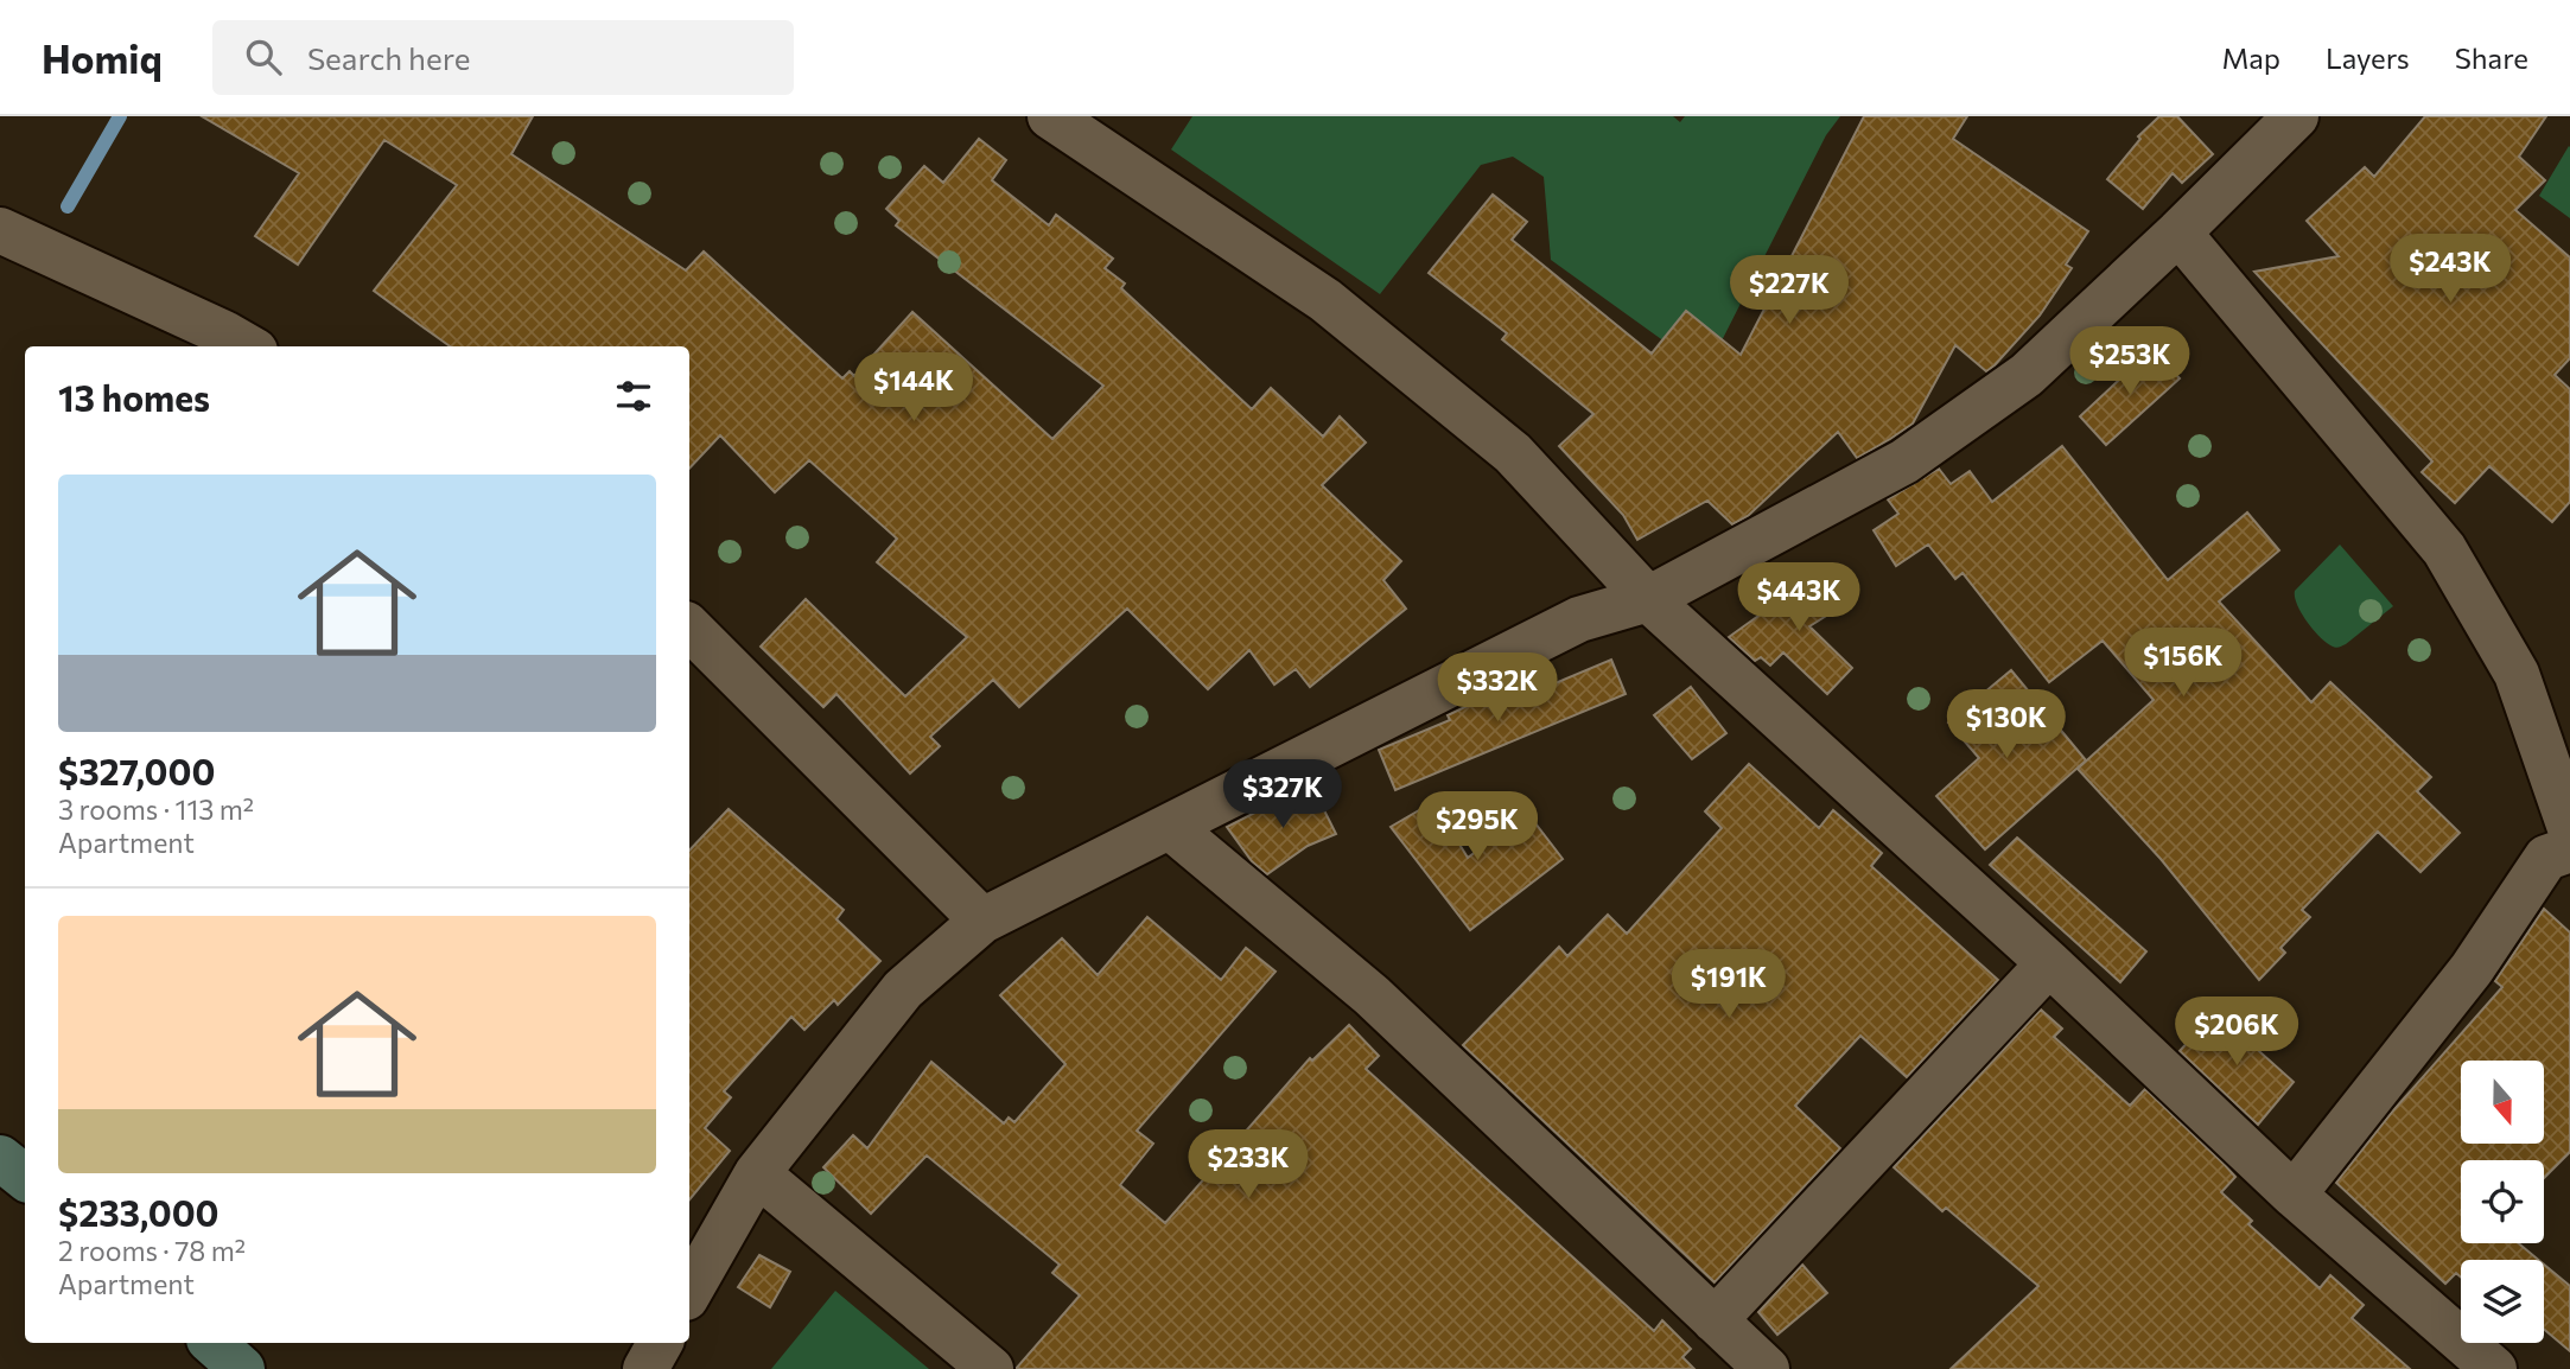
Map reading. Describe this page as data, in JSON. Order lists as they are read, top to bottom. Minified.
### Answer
{"north":"bottom","page":{"header":"Homiq","search":"Search here","nav":["Map","Layers","Share"],"price":["$243K","$227K","$253K","$144K","$443K","$156K","$332K","$130K","$327K","$295K","$191K","$206K","$233K"],"heading":"13 homes","list":[{"name":"$327,000","note":"3 rooms · 113 m² · Apartment"},{"name":"$233,000","note":"2 rooms · 78 m² · Apartment"}]}}
